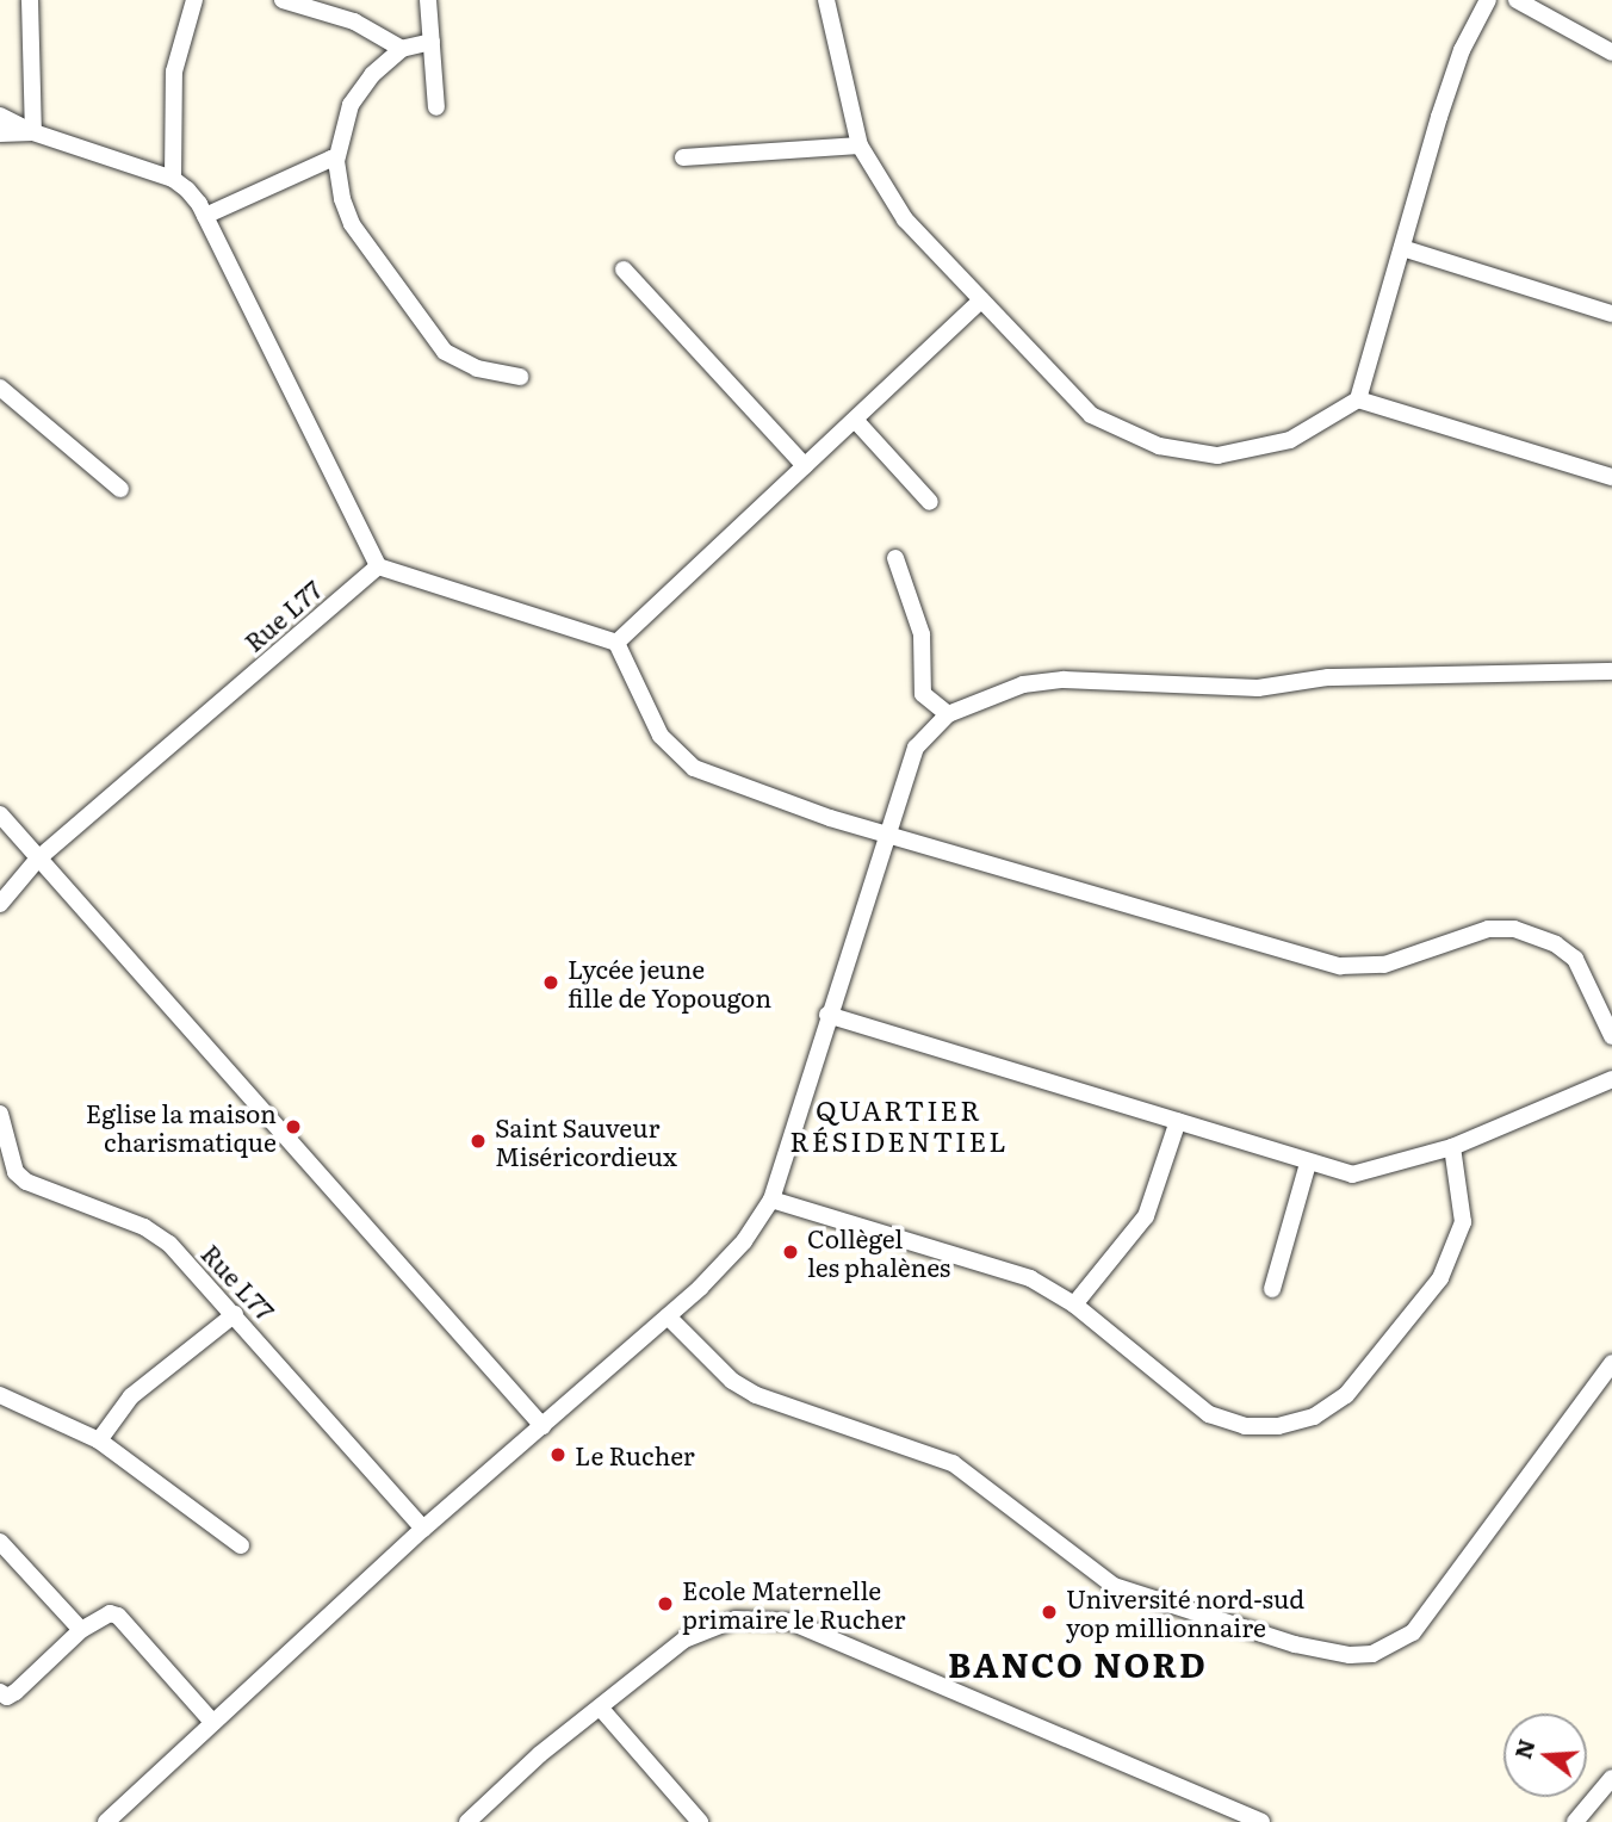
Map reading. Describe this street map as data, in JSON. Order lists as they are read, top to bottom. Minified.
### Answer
{"streets":{"street":["Rue L77"]},"districts":["QUARTIER RÉSIDENTIEL","BANCO NORD"],"places":["Lycée jeune fille de Yopougon","Eglise la maison charismatique","Saint Sauveur Miséricordieux","Collègel les phalènes","Le Rucher","Ecole Maternelle primaire le Rucher","Université nord-sud yop millionnaire"],"north":"left"}
